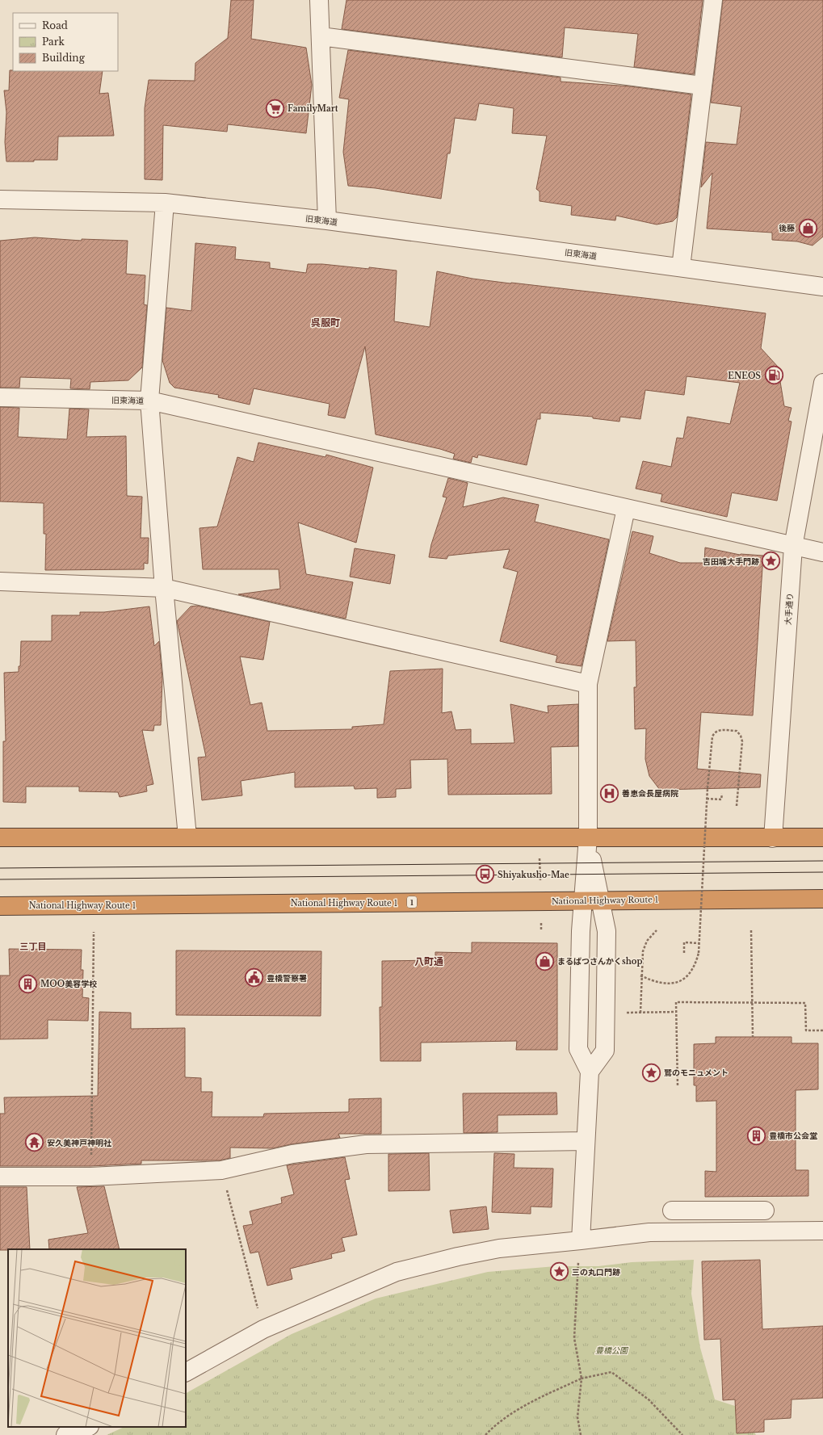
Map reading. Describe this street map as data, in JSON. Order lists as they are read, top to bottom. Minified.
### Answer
{"streets":{"highway":["National Highway Route 1","1"],"street":["旧東海道","大手通り"]},"districts":["呉服町","三丁目","八町通"],"parks":["豊橋公園"],"places":{"supermarket":["FamilyMart"],"shop":["後藤","まるばつさんかくshop"],"fuel station":["ENEOS"],"place":["吉田城大手門跡","鷲のモニュメント","三の丸口門跡"],"hospital":["善恵会長屋病院"],"bus stop":["Shiyakusho-Mae"],"public building":["豊橋警察署"],"building":["MOO美容学校","豊橋市公会堂"],"temple":["安久美神戸神明社"]},"legend":["Road","Park","Building"]}
